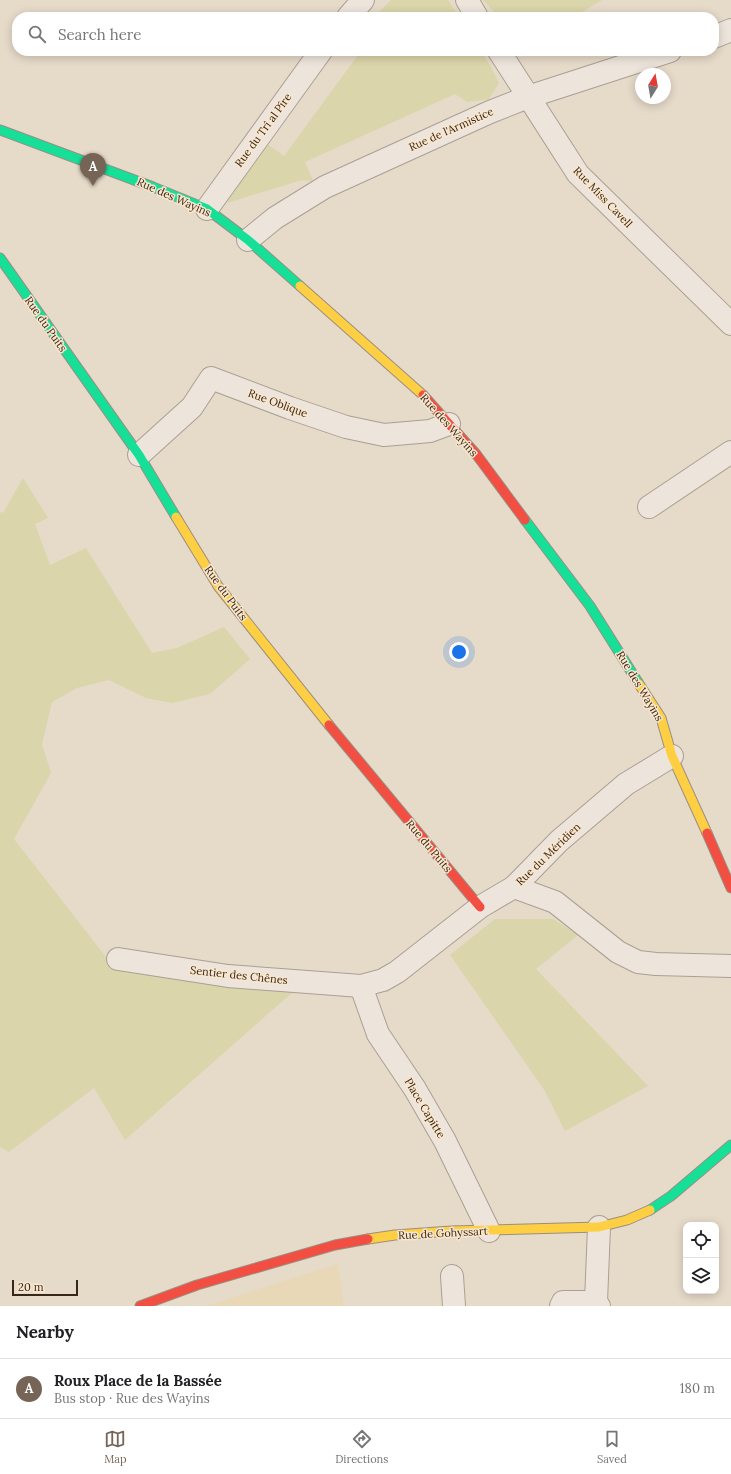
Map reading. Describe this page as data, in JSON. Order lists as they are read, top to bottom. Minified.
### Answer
{"streets":{"street":["Rue de l'Armistice","Rue du Trî al Pîre","Rue des Wayins","Rue Miss Cavell","Rue du Puits","Rue Oblique","Rue du Méridien","Sentier des Chênes","Place Capitte","Rue de Gohyssart"]},"crossings":[["Rue de l'Armistice","Rue des Wayins"],["Rue de l'Armistice","Rue Miss Cavell"],["Rue du Trî al Pîre","Rue des Wayins"],["Rue des Wayins","Rue Oblique"],["Rue des Wayins","Rue du Méridien"],["Rue du Puits","Rue Oblique"],["Rue du Puits","Rue du Méridien"],["Rue du Méridien","Sentier des Chênes"],["Rue du Méridien","Place Capitte"],["Sentier des Chênes","Place Capitte"],["Place Capitte","Rue de Gohyssart"]],"scale_bar":"20 m","north":"top","page":{"search":"Search here","pins":"A","scale":"20 m","heading":"Nearby","list":[{"mark":"A","name":"Roux Place de la Bassée","note":"Bus stop · Rue des Wayins","value":"180 m"}],"nav":["Map","Directions","Saved"]}}
